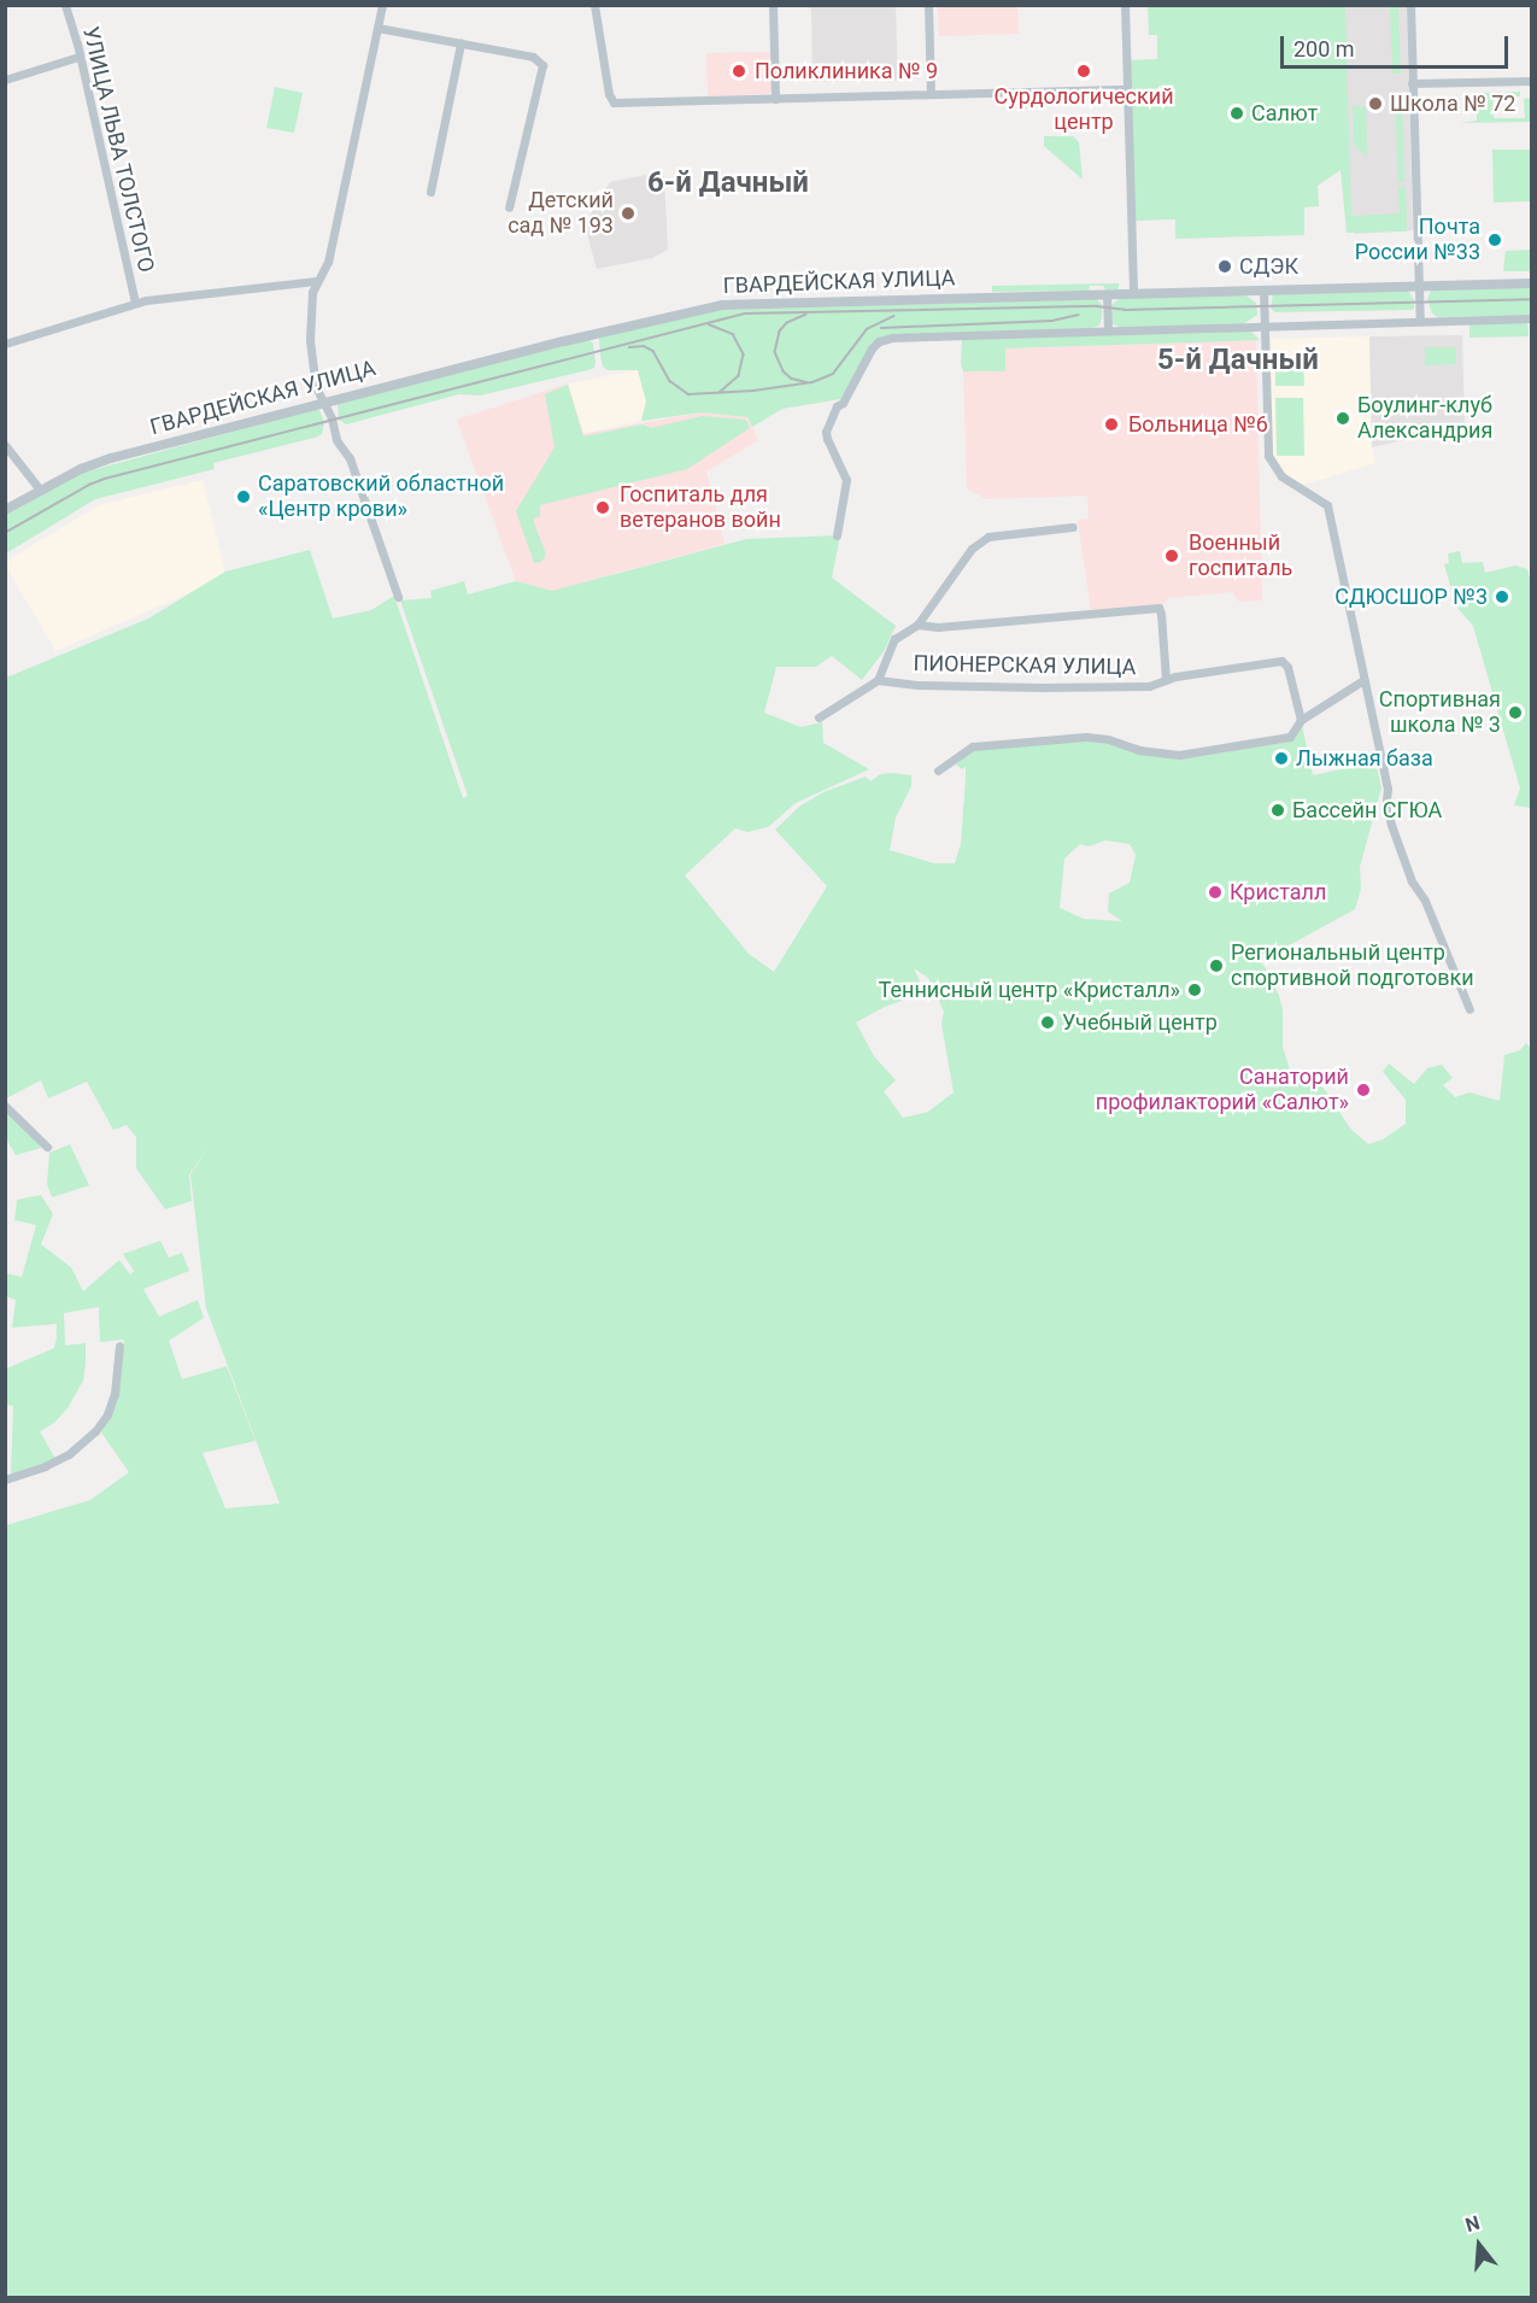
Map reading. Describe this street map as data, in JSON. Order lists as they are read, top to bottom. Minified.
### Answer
{"streets":{"street":["УЛИЦА ЛЬВА ТОЛСТОГО","ГВАРДЕЙСКАЯ УЛИЦА","ПИОНЕРСКАЯ УЛИЦА"]},"districts":["6-й Дачный","5-й Дачный"],"places":["Поликлиника № 9","Сурдологический центр","Школа № 72","Салют","Детский сад № 193","Почта России №33","СДЭК","Боулинг-клуб Александрия","Больница №6","Саратовский областной «Центр крови»","Госпиталь для ветеранов войн","Военный госпиталь","СДЮСШОР №3","Спортивная школа № 3","Лыжная база","Бассейн СГЮА","Кристалл","Региональный центр спортивной подготовки","Теннисный центр «Кристалл»","Учебный центр","Санаторий профилакторий «Салют»"],"scale_bar":"200 m","north":"top"}
